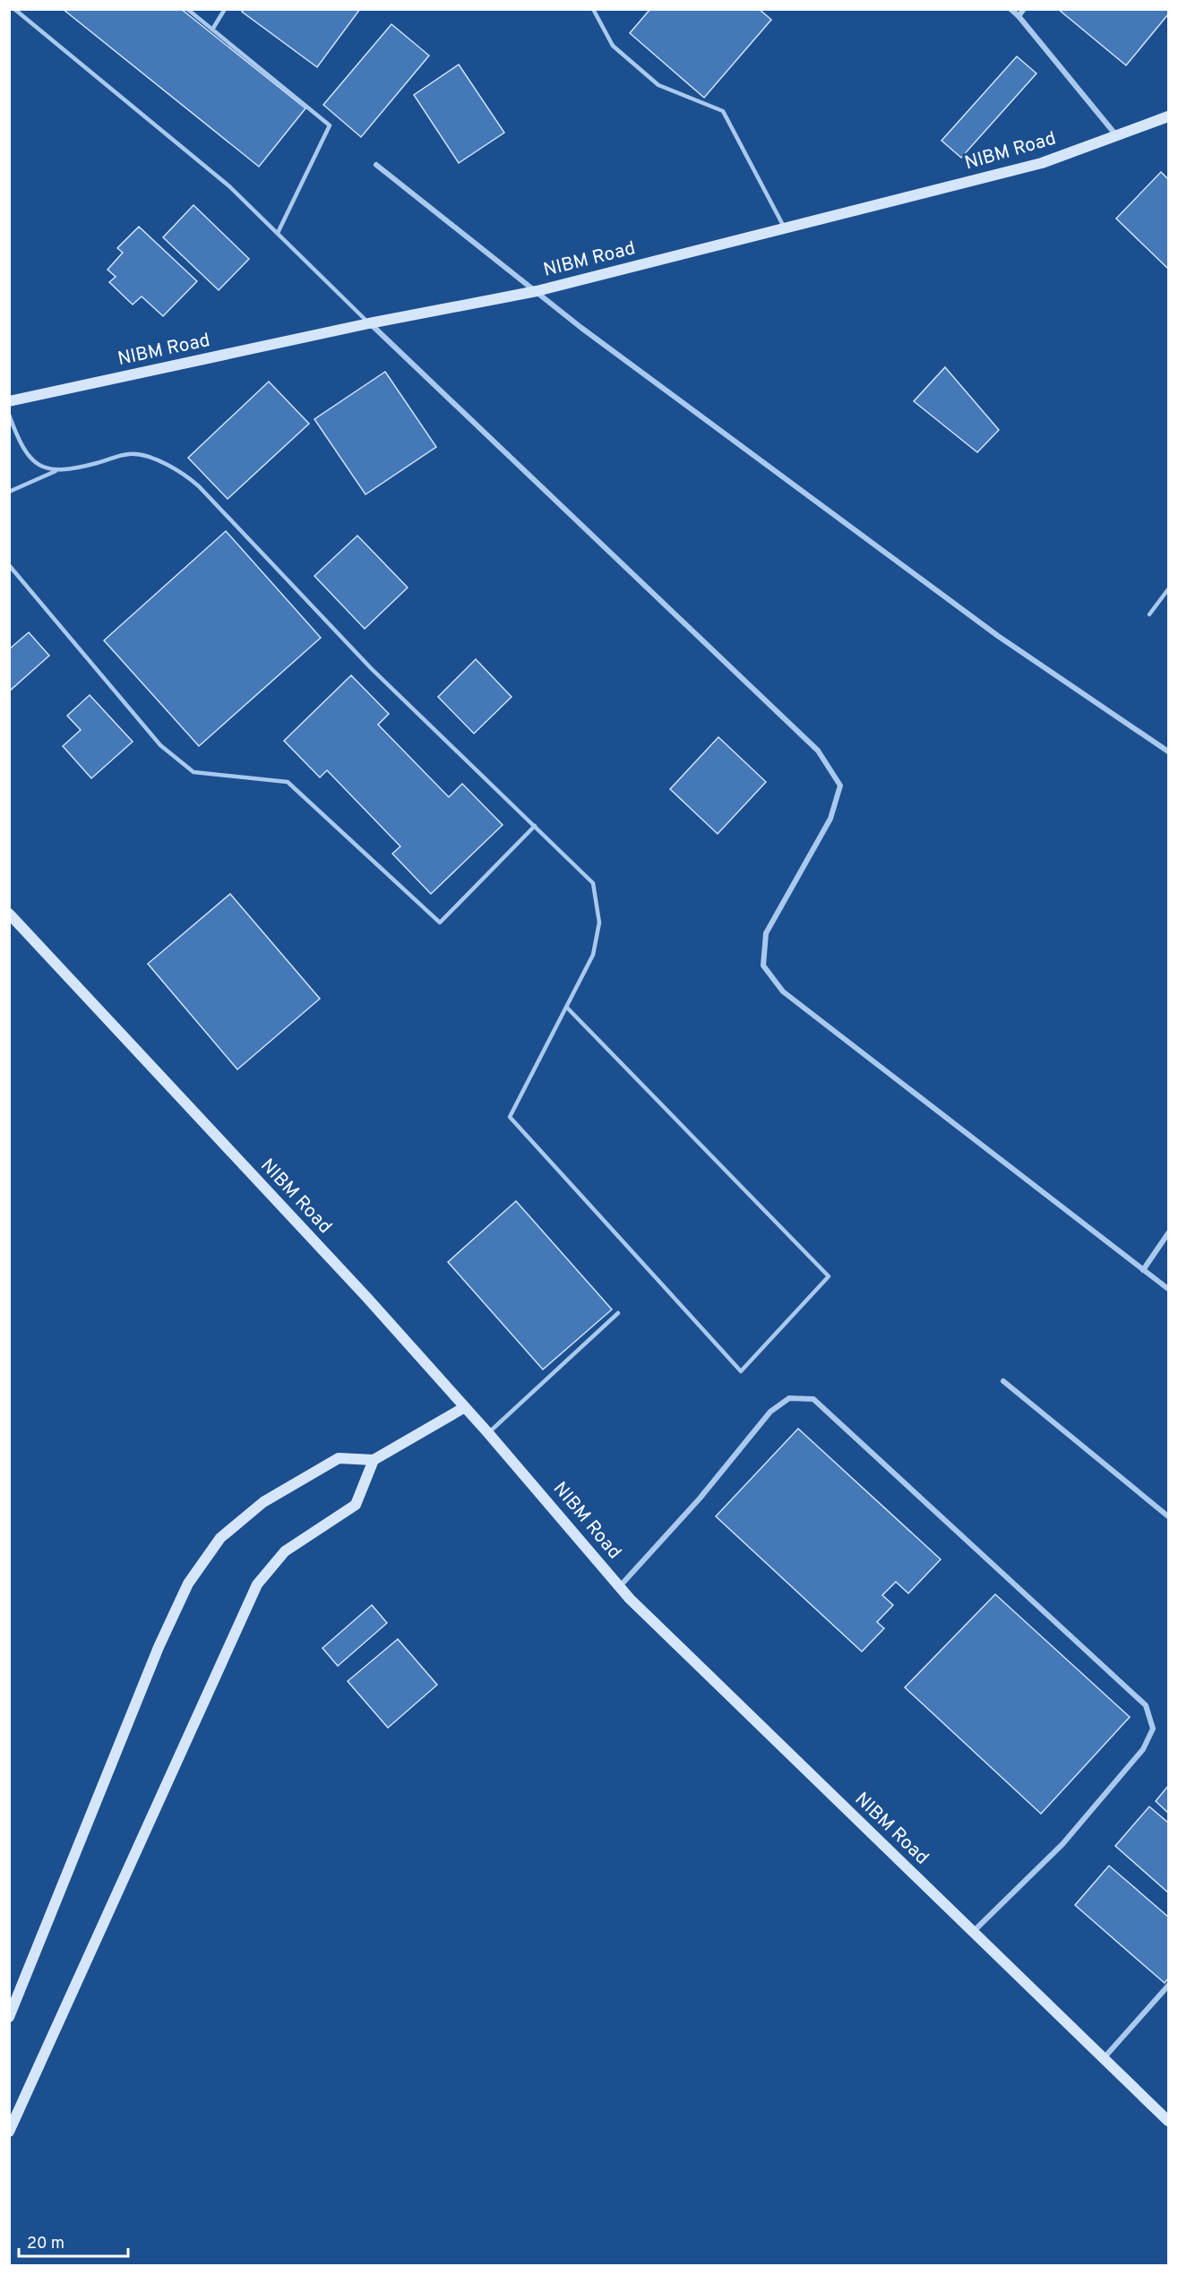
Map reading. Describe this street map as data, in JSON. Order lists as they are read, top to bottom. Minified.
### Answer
{"streets":{"main road":["NIBM Road"]},"scale_bar":"20 m"}
